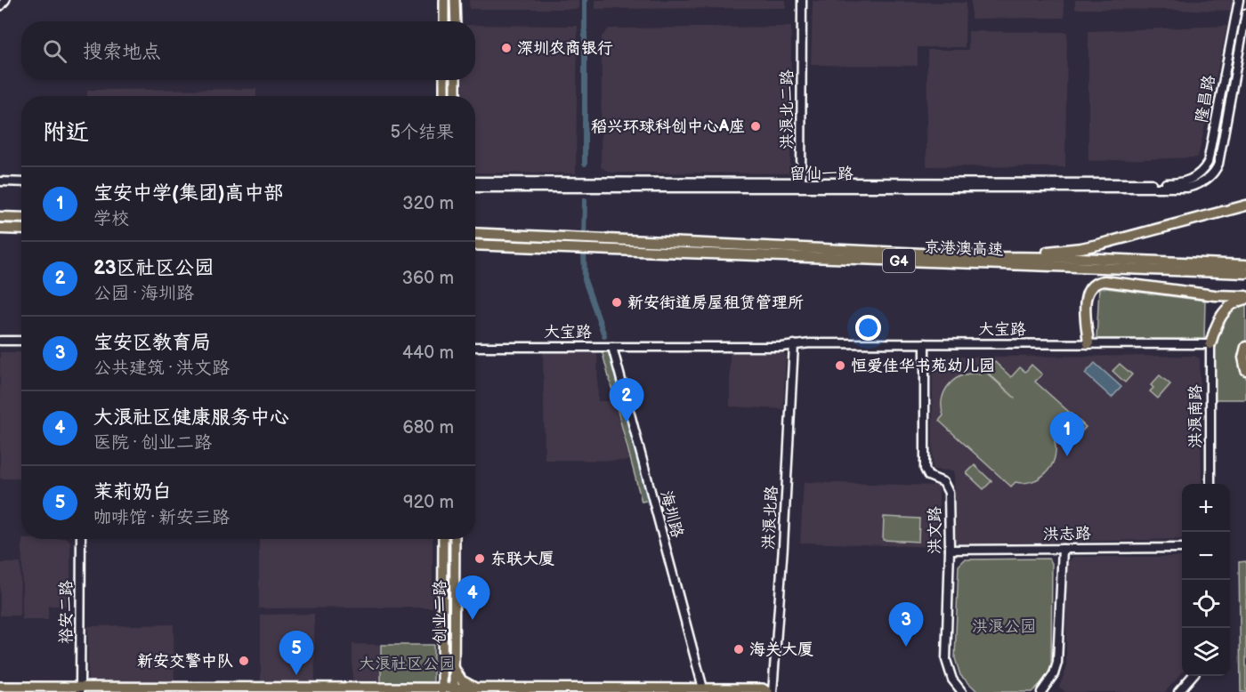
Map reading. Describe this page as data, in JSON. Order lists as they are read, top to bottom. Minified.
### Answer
{"streets":{"highway":["京港澳高速","G4"],"main road":["隆昌路","洪浪北二路","留仙一路","大宝路","洪浪南路","海圳路","洪浪北路","洪文路","洪志路","裕安二路","创业二路"]},"crossings":[["隆昌路","留仙一路"],["洪浪北二路","留仙一路"],["大宝路","洪浪南路"],["大宝路","海圳路"],["大宝路","洪浪北路"],["大宝路","洪文路"],["洪文路","洪志路"]],"parks":["洪浪公园","大浪社区公园"],"places":["深圳农商银行","稻兴环球科创中心A座","新安街道房屋租赁管理所","恒爱佳华书苑幼儿园","东联大厦","海关大厦","新安交警中队"],"page":{"search":"搜索地点","heading":["附近","5个结果"],"list":[{"mark":"1","name":"宝安中学(集团)高中部","note":"学校","value":"320 m"},{"mark":"2","name":"23区社区公园","note":"公园 · 海圳路","value":"360 m"},{"mark":"3","name":"宝安区教育局","note":"公共建筑 · 洪文路","value":"440 m"},{"mark":"4","name":"大浪社区健康服务中心","note":"医院 · 创业二路","value":"680 m"},{"mark":"5","name":"茉莉奶白","note":"咖啡馆 · 新安三路","value":"920 m"}],"pins":["2","1","4","3","5"],"map_buttons":["+","−"]}}
